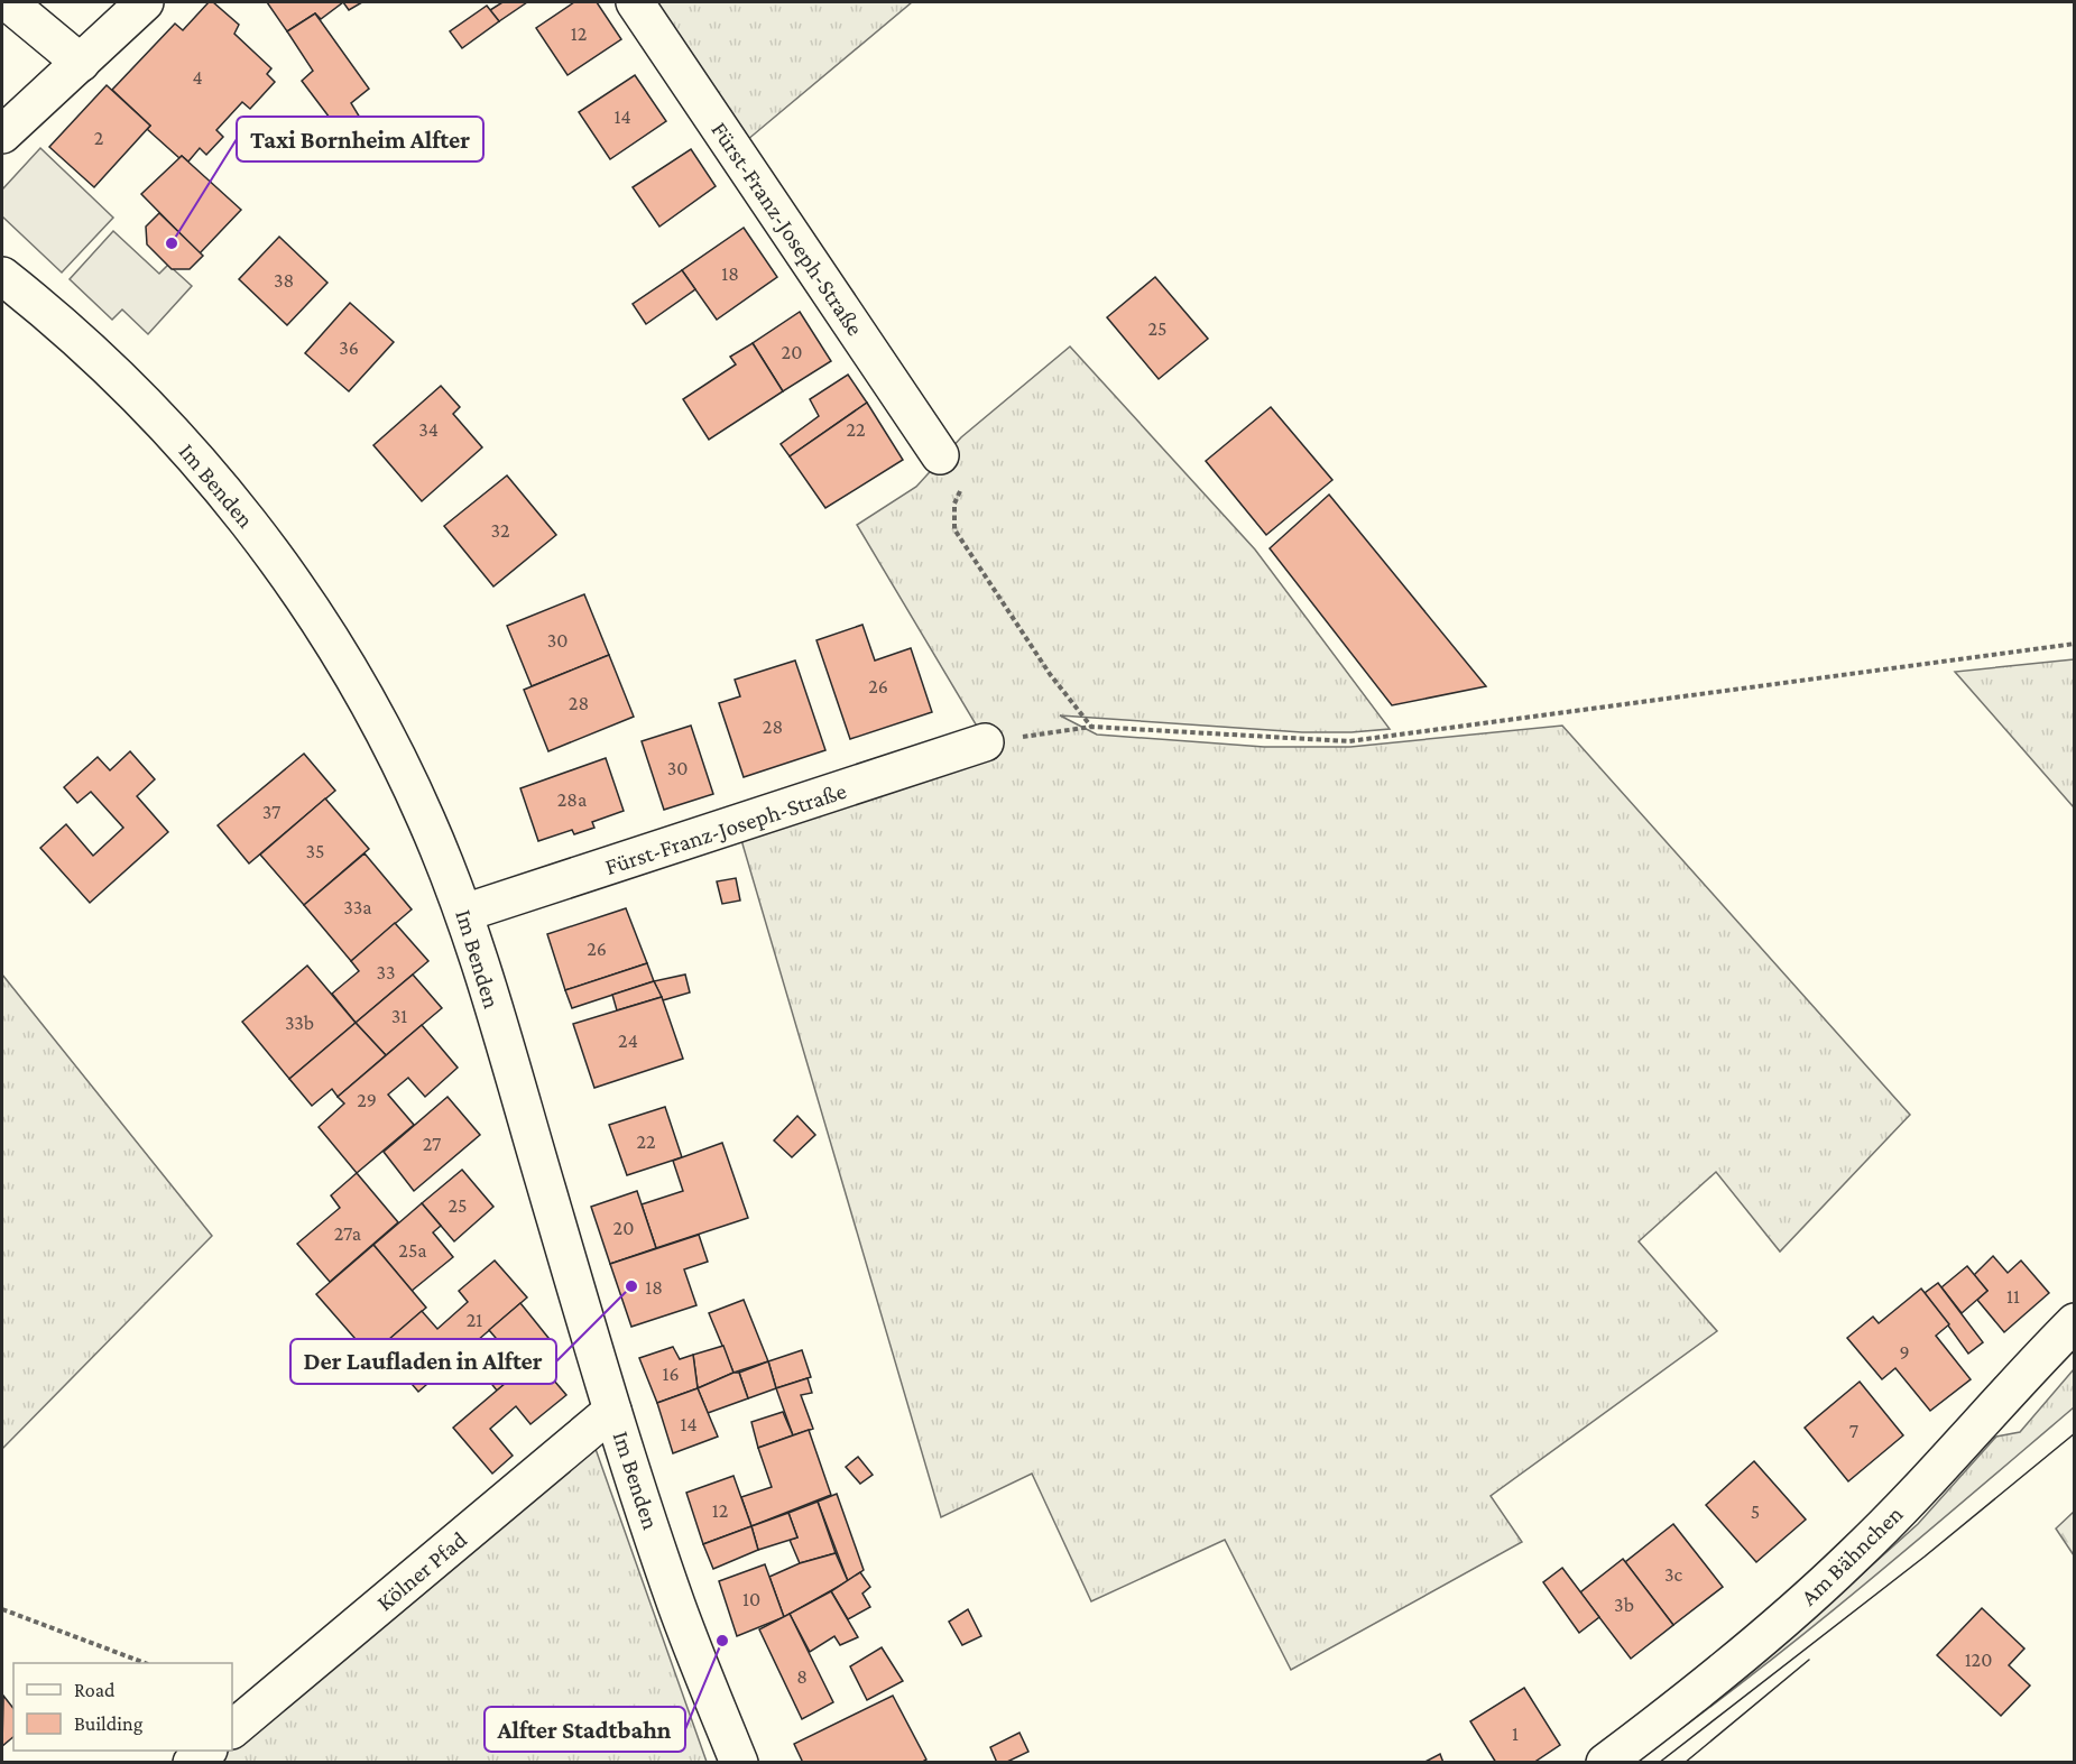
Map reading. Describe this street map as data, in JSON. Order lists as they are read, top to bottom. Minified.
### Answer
{"streets":{"street":["Fürst-Franz-Joseph-Straße","Im Benden","Am Bähnchen","Kölner Pfad"]},"crossings":[["Fürst-Franz-Joseph-Straße","Im Benden"],["Im Benden","Kölner Pfad"]],"places":["Taxi Bornheim Alfter","Der Laufladen in Alfter","Alfter Stadtbahn"],"house_numbers":["12","4","14","2","18","38","25","36","20","34","22","32","30","26","28","28","30","28a","37","35","33a","26","33","31","33b","24","29","22","27","25","20","27a","25a","18","11","21","9","16","14","7","12","5","3c","10","3b","120","8","1"],"legend":["Road","Building"]}
